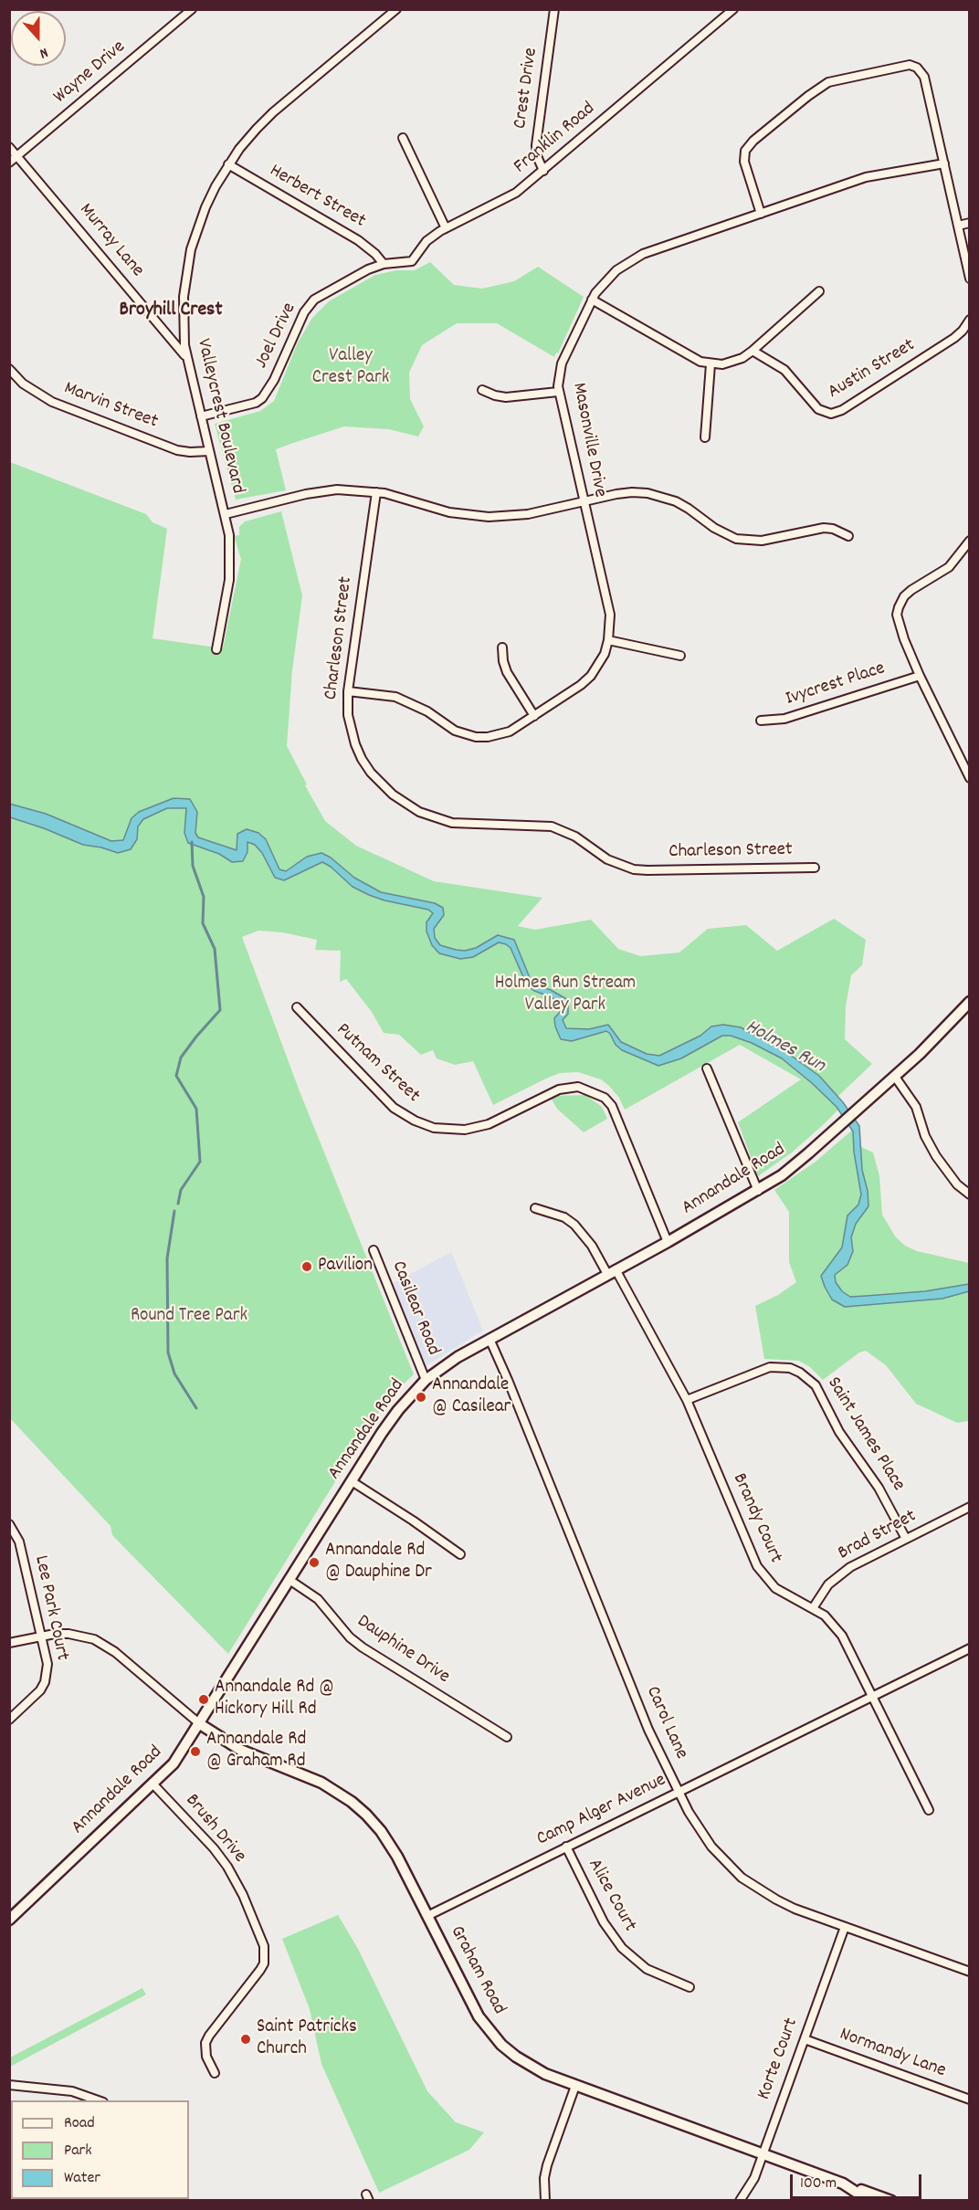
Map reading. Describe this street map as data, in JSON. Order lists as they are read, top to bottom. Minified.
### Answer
{"streets":{"main road":["Annandale Road","Graham Road"],"street":["Wayne Drive","Crest Drive","Franklin Road","Herbert Street","Murray Lane","Joel Drive","Austin Street","Marvin Street","Valleycrest Boulevard","Masonville Drive","Charleson Street","Ivycrest Place","Putnam Street","Casilear Road","Saint James Place","Brandy Court","Brad Street","Lee Park Court","Dauphine Drive","Carol Lane","Camp Alger Avenue","Brush Drive","Alice Court","Normandy Lane","Korte Court"]},"crossings":[["Wayne Drive","Murray Lane"],["Crest Drive","Franklin Road"],["Franklin Road","Herbert Street"],["Franklin Road","Joel Drive"],["Herbert Street","Joel Drive"],["Herbert Street","Valleycrest Boulevard"],["Murray Lane","Valleycrest Boulevard"],["Joel Drive","Valleycrest Boulevard"],["Marvin Street","Valleycrest Boulevard"],["Masonville Drive","Charleson Street"],["Putnam Street","Annandale Road"],["Annandale Road","Casilear Road"],["Annandale Road","Brandy Court"],["Annandale Road","Dauphine Drive"],["Annandale Road","Carol Lane"],["Annandale Road","Brush Drive"],["Annandale Road","Graham Road"],["Saint James Place","Brandy Court"],["Saint James Place","Brad Street"],["Brandy Court","Brad Street"],["Brandy Court","Camp Alger Avenue"],["Carol Lane","Camp Alger Avenue"],["Carol Lane","Korte Court"],["Camp Alger Avenue","Alice Court"],["Camp Alger Avenue","Graham Road"],["Graham Road","Korte Court"],["Normandy Lane","Korte Court"]],"districts":["Broyhill Crest"],"water":["Holmes Run"],"parks":["Valley Crest Park","Holmes Run Stream Valley Park","Round Tree Park"],"places":["Pavilion","Annandale @ Casilear","Annandale Rd @ Dauphine Dr","Annandale Rd @ Hickory Hill Rd","Annandale Rd @ Graham Rd","Saint Patricks Church"],"legend":["Road","Park","Water"],"scale_bar":"100 m","north":"bottom"}
